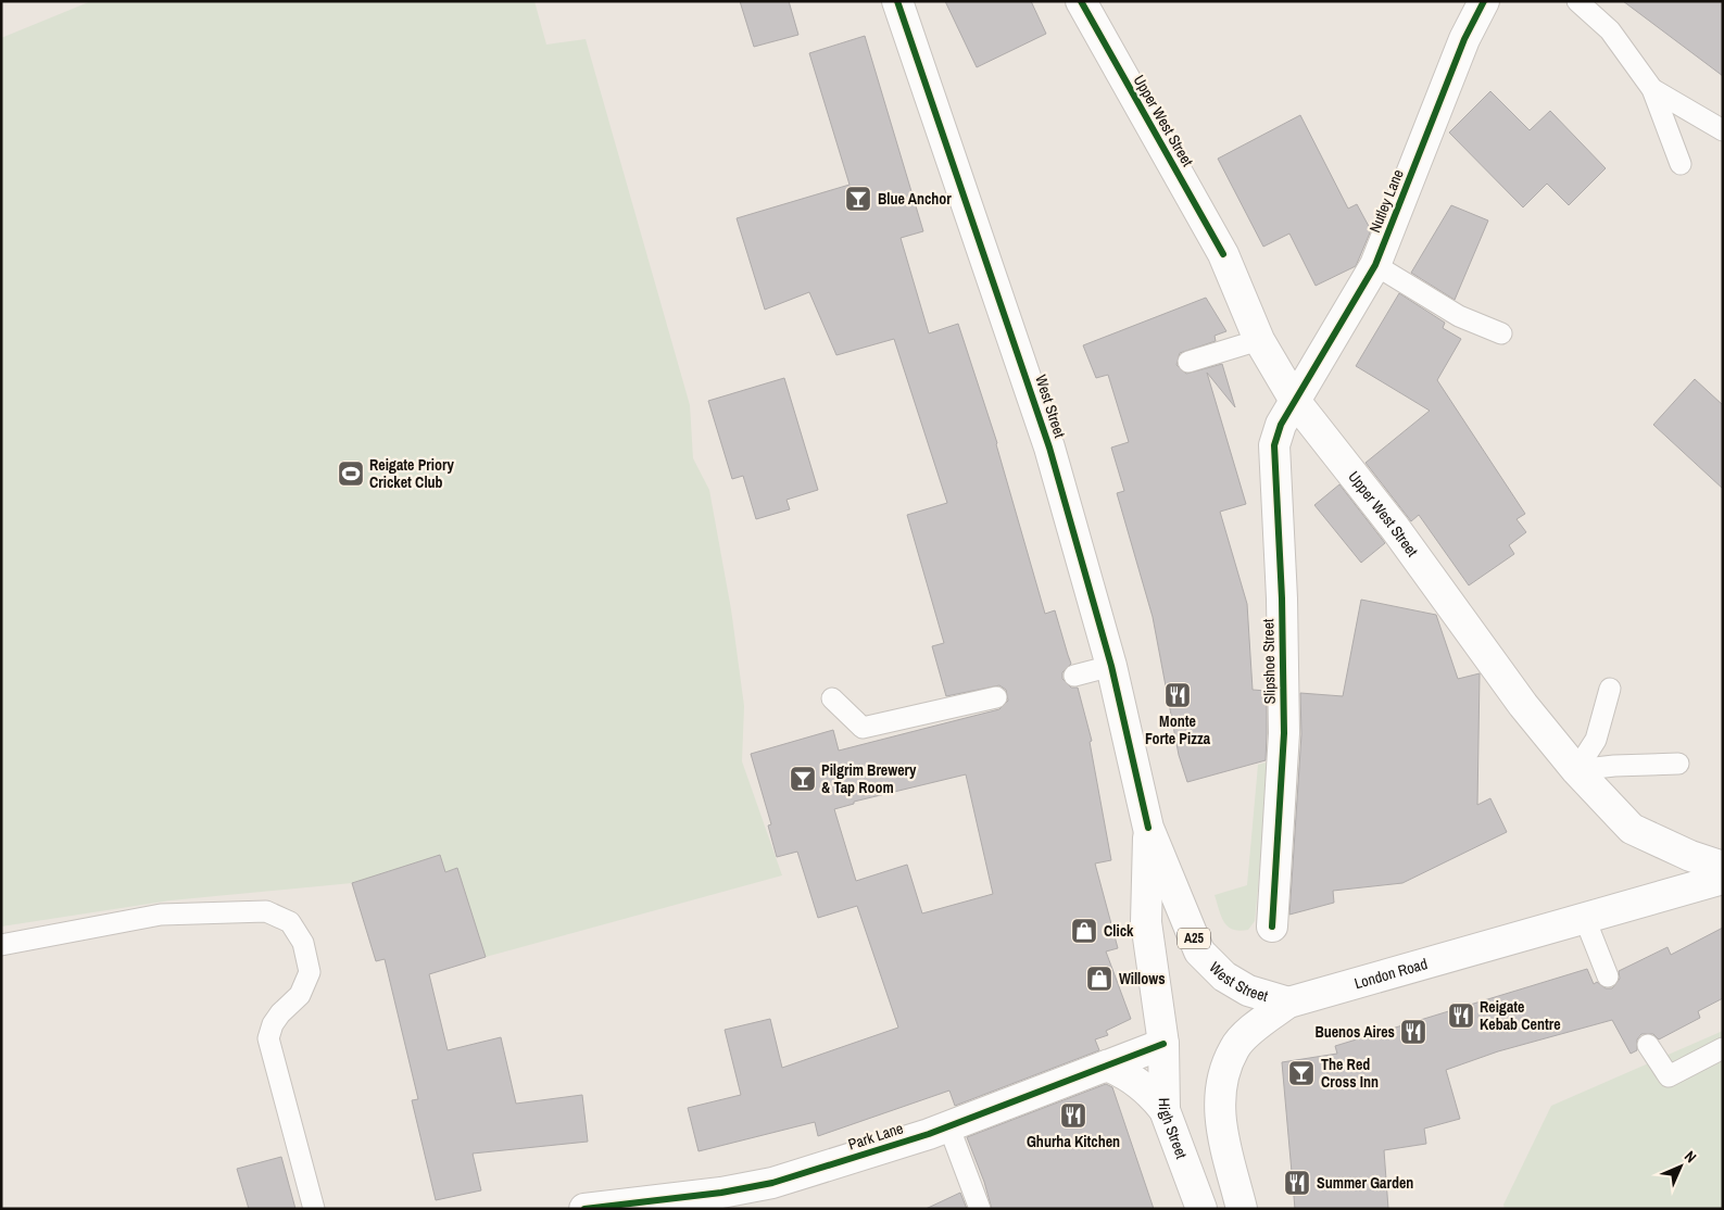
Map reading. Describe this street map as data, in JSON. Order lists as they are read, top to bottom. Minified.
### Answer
{"streets":{"street":["Upper West Street","Nutley Lane","West Street","Slipshoe Street","A25","London Road","High Street","Park Lane"]},"crossings":[["Upper West Street","Nutley Lane"],["Upper West Street","Slipshoe Street"],["Nutley Lane","Slipshoe Street"],["West Street","London Road"],["West Street","High Street"],["West Street","Park Lane"],["High Street","Park Lane"]],"places":{"bar":["Blue Anchor","Pilgrim Brewery & Tap Room","The Red Cross Inn"],"sports":["Reigate Priory Cricket Club"],"restaurant":["Monte Forte Pizza","Reigate Kebab Centre","Buenos Aires","Ghurha Kitchen","Summer Garden"],"shop":["Click","Willows"]},"north":"top right"}
